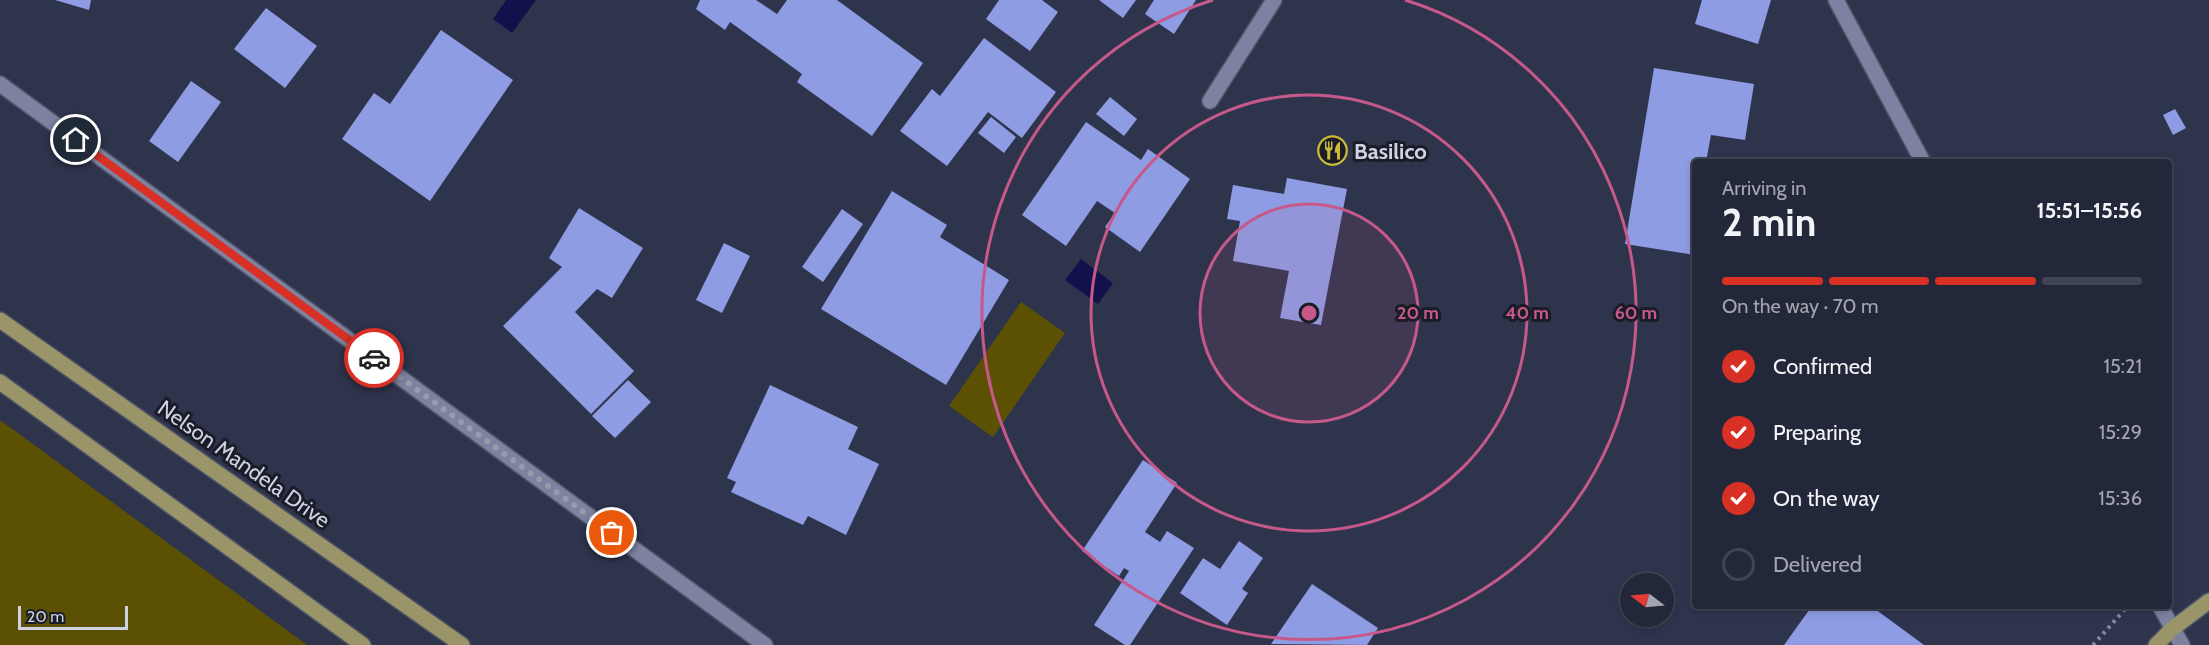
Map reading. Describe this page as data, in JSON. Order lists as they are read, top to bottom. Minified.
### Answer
{"streets":{"main road":["Nelson Mandela Drive"]},"places":{"restaurant":["Basilico"]},"scale_bar":"20 m","north":"left","page":{"heading":["2 min","Arriving in","15:51–15:56"],"bar":"On the way · 70 m","list":[["Confirmed","15:21"],["Preparing","15:29"],["On the way","15:36"],"Delivered"],"scale":"20 m"},"rings":["20 m","40 m","60 m"]}
